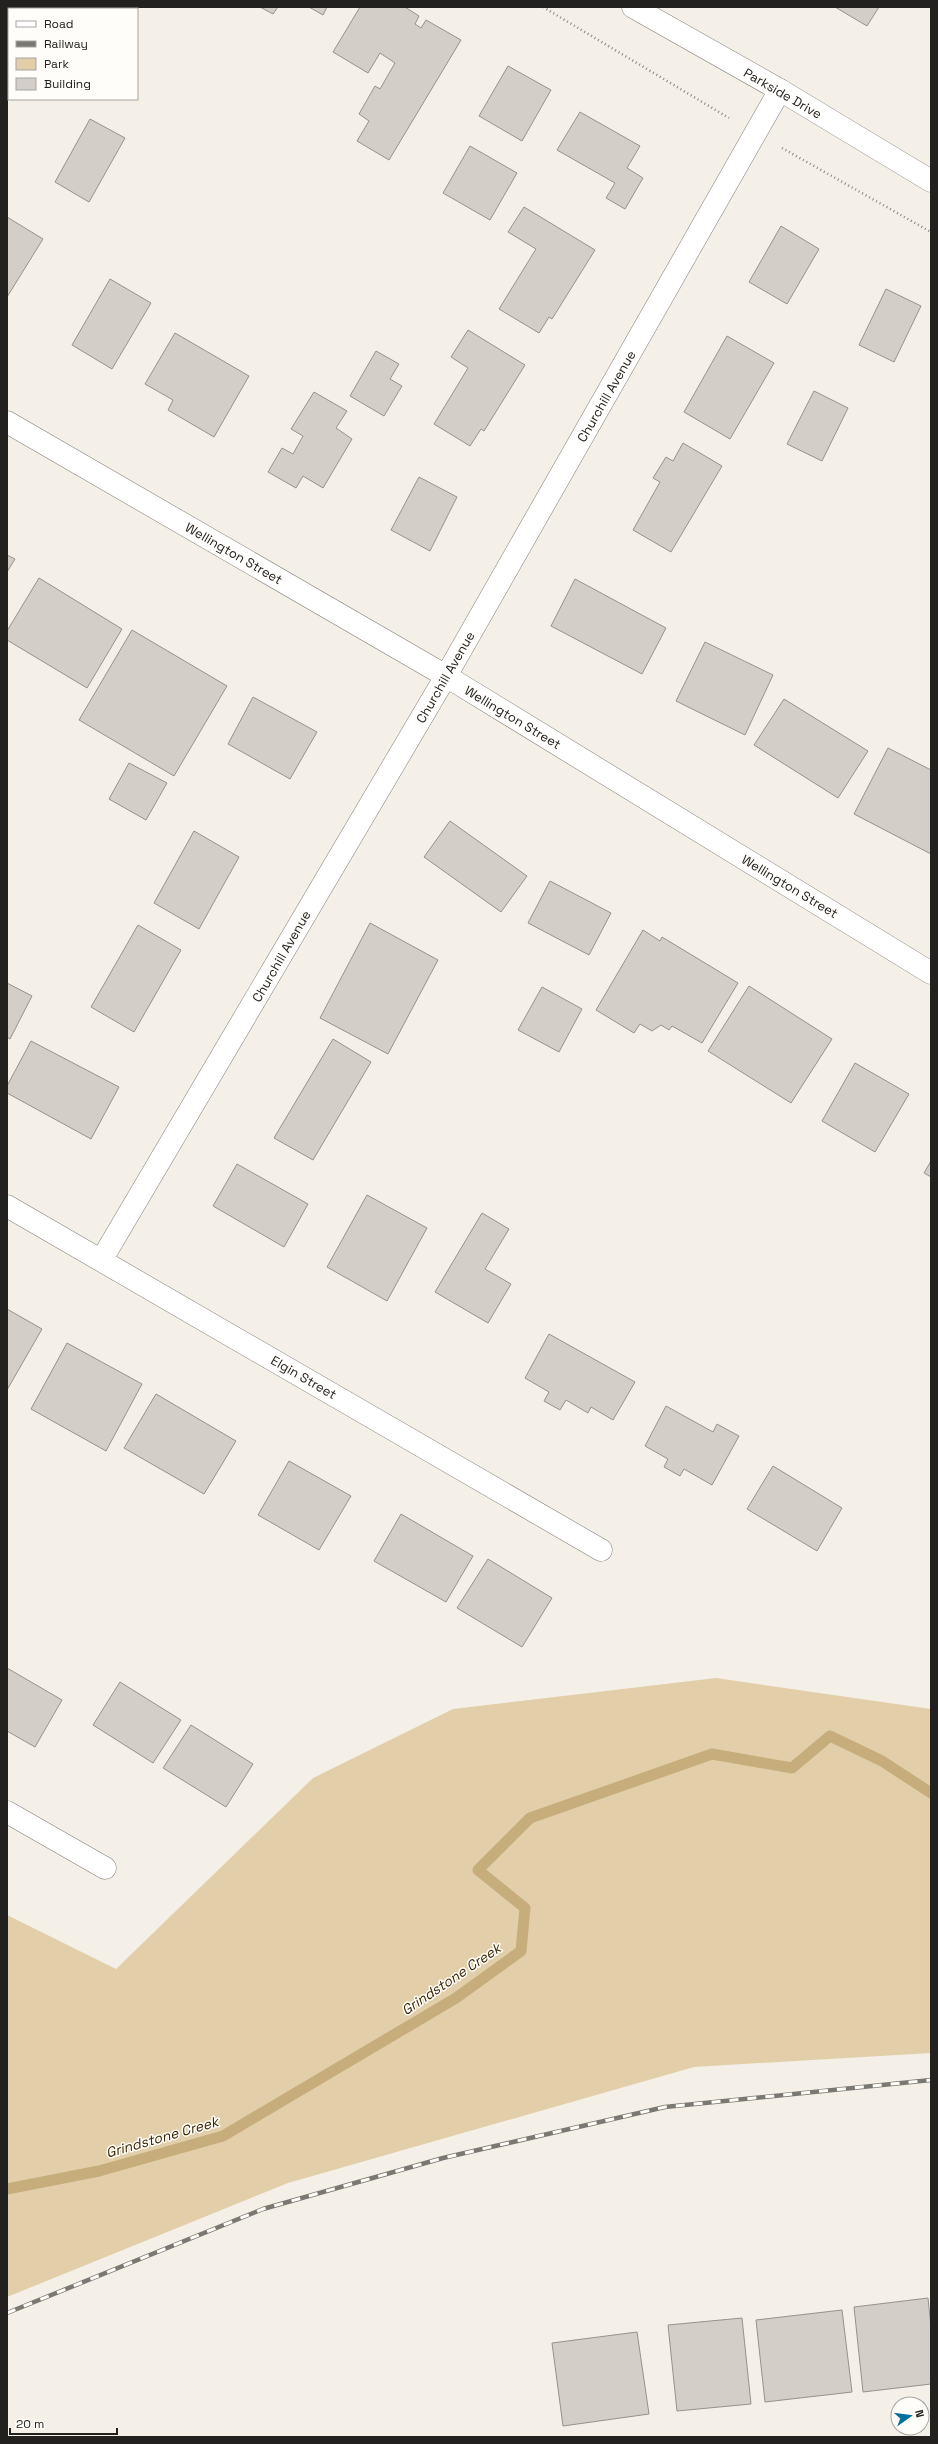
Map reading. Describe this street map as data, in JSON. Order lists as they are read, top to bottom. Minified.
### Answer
{"streets":{"street":["Parkside Drive","Churchill Avenue","Wellington Street","Elgin Street"]},"crossings":[["Parkside Drive","Churchill Avenue"],["Churchill Avenue","Wellington Street"],["Churchill Avenue","Elgin Street"]],"water":["Grindstone Creek"],"legend":["Road","Railway","Park","Building"],"scale_bar":"20 m","north":"right"}
